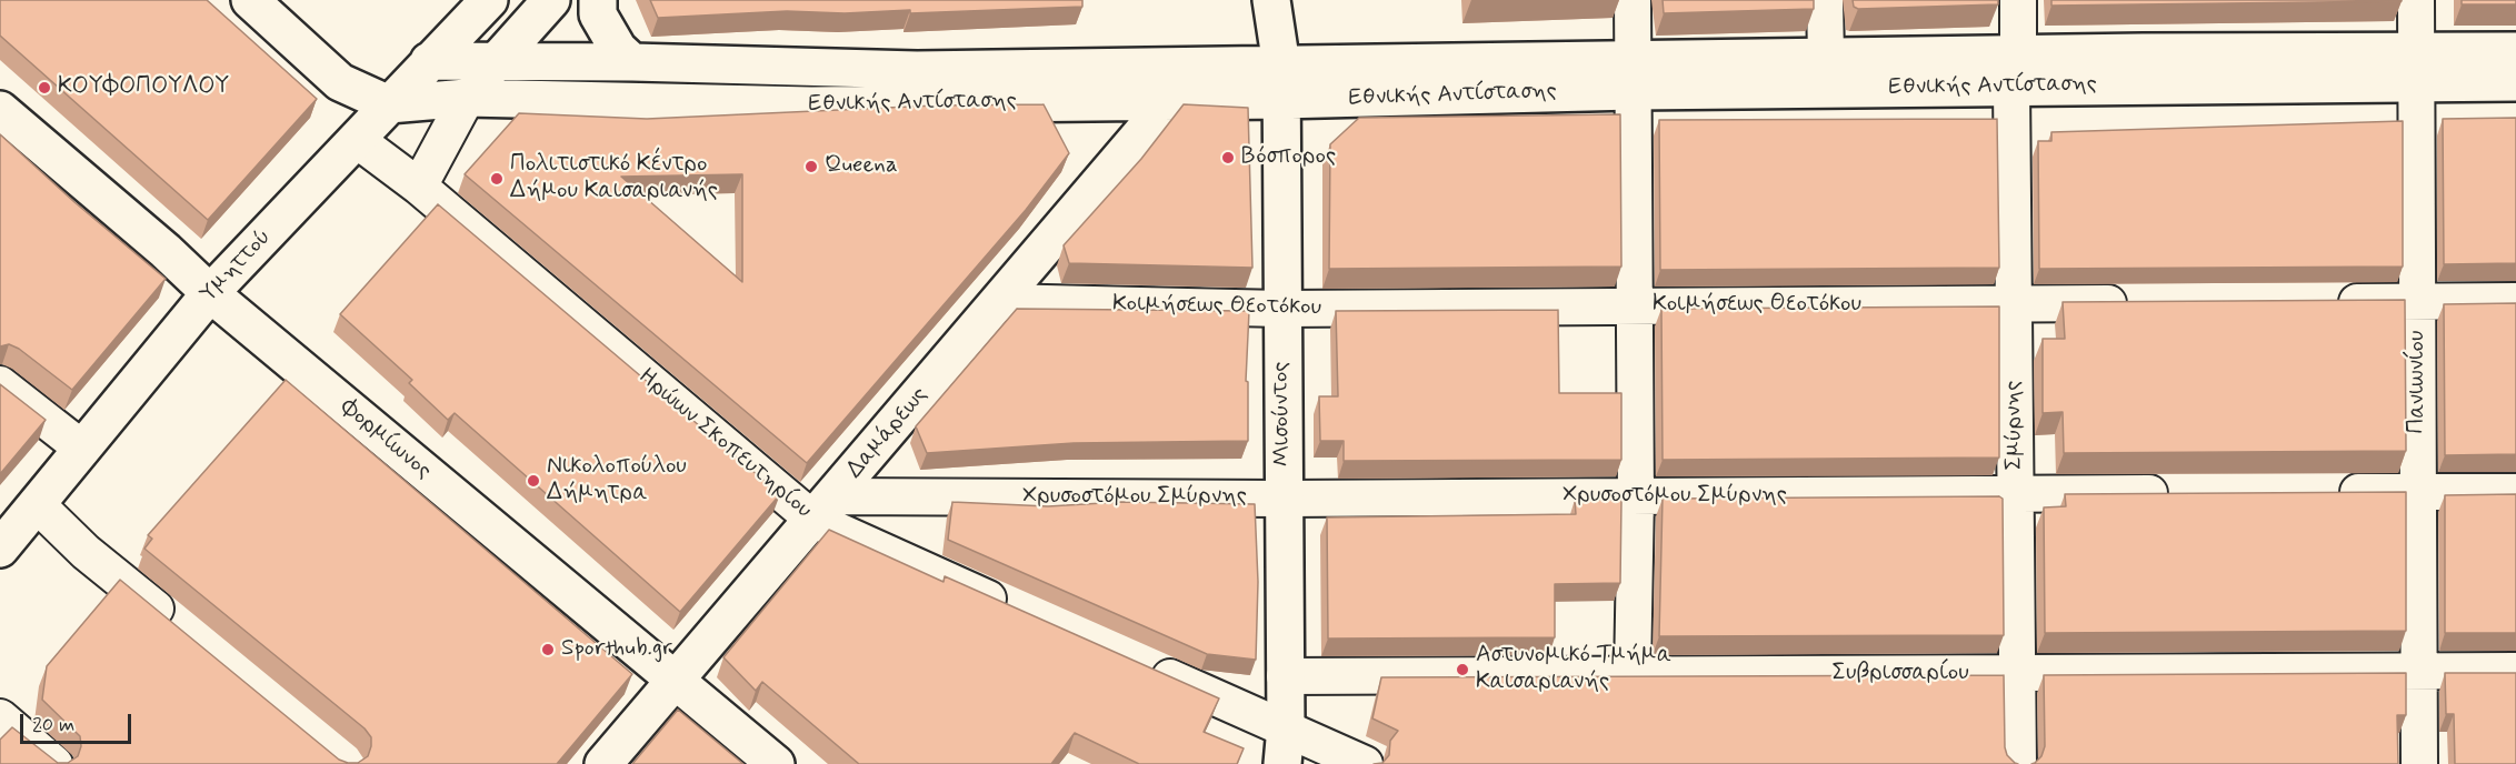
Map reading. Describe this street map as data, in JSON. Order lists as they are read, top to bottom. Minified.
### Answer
{"streets":{"main road":["Εθνικής Αντίστασης","Υμηττού","Μισούντος","Δαμάρεως","Φορμίωνος"],"street":["Κοιμήσεως Θεοτόκου","Πανιωνίου","Σμύρνης","Ηρώων Σκοπευτηρίου","Χρυσοστόμου Σμύρνης","Συβρισσαρίου"]},"crossings":[["Εθνικής Αντίστασης","Υμηττού"],["Εθνικής Αντίστασης","Πανιωνίου"],["Εθνικής Αντίστασης","Μισούντος"],["Εθνικής Αντίστασης","Σμύρνης"],["Εθνικής Αντίστασης","Δαμάρεως"],["Υμηττού","Φορμίωνος"],["Υμηττού","Ηρώων Σκοπευτηρίου"],["Κοιμήσεως Θεοτόκου","Μισούντος"],["Κοιμήσεως Θεοτόκου","Σμύρνης"],["Κοιμήσεως Θεοτόκου","Δαμάρεως"],["Πανιωνίου","Συβρισσαρίου"],["Μισούντος","Χρυσοστόμου Σμύρνης"],["Μισούντος","Συβρισσαρίου"],["Σμύρνης","Χρυσοστόμου Σμύρνης"],["Σμύρνης","Συβρισσαρίου"],["Δαμάρεως","Φορμίωνος"],["Δαμάρεως","Ηρώων Σκοπευτηρίου"],["Δαμάρεως","Χρυσοστόμου Σμύρνης"],["Ηρώων Σκοπευτηρίου","Χρυσοστόμου Σμύρνης"]],"places":["ΚΟΥΦΟΠΟΥΛΟΥ","Βόσπορος","Queena","Πολιτιστικό Κέντρο Δήμου Καισαριανής","Νικολοπούλου Δήμητρα","Sporthub.gr","Αστυνομικό Τμήμα Καισαριανής"],"scale_bar":"20 m"}
